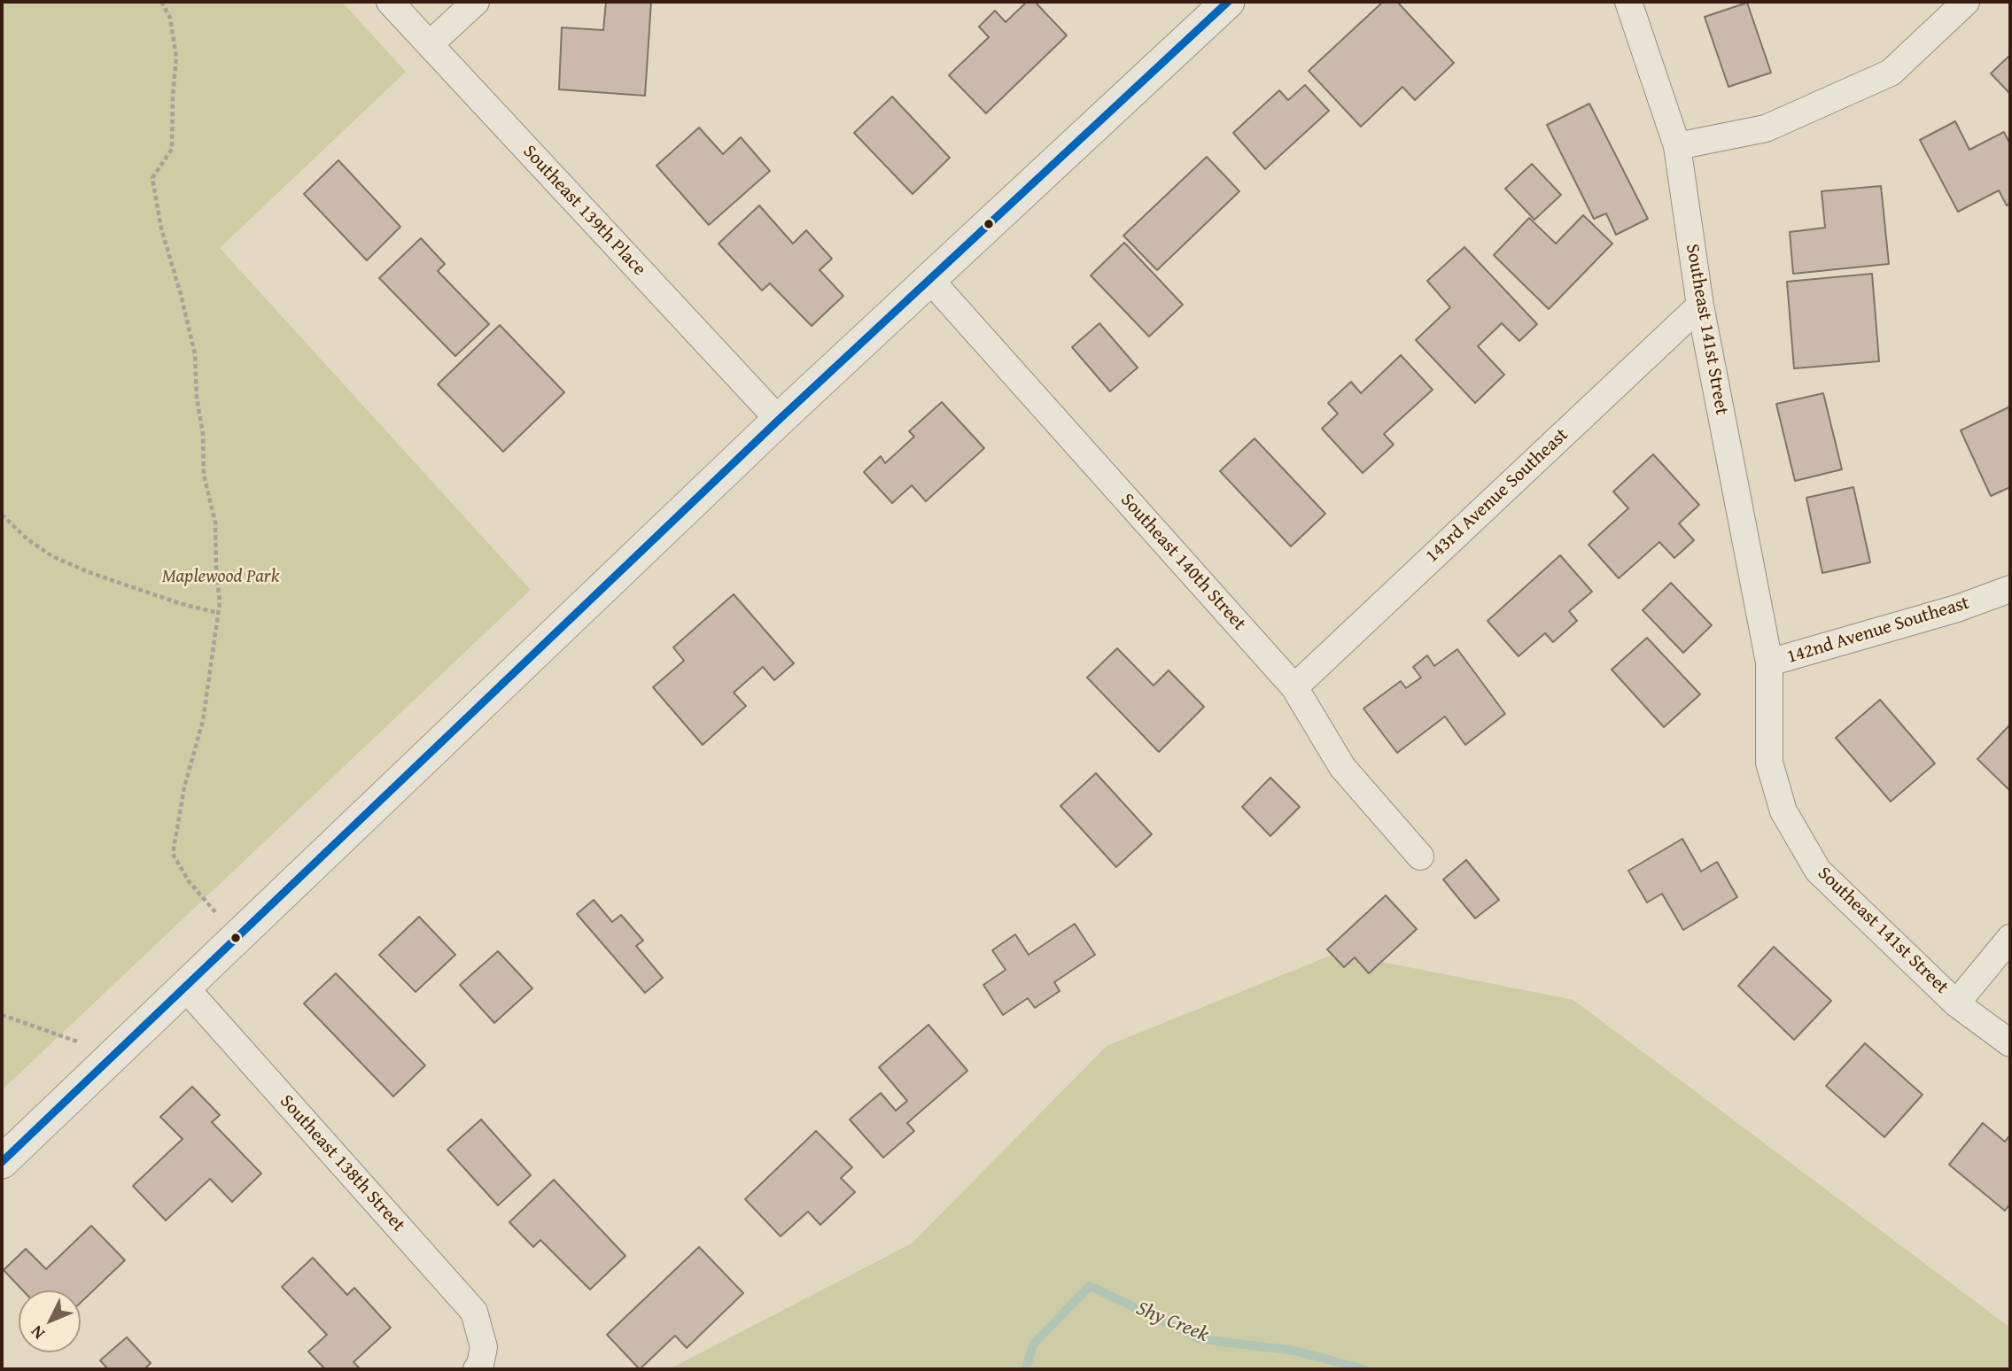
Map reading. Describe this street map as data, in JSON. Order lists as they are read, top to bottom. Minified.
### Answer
{"streets":{"street":["Southeast 139th Place","Southeast 141st Street","143rd Avenue Southeast","Southeast 140th Street","142nd Avenue Southeast","Southeast 138th Street"]},"crossings":[["Southeast 141st Street","143rd Avenue Southeast"],["Southeast 141st Street","142nd Avenue Southeast"],["143rd Avenue Southeast","Southeast 140th Street"]],"water":["Shy Creek"],"parks":["Maplewood Park"],"north":"bottom left"}
